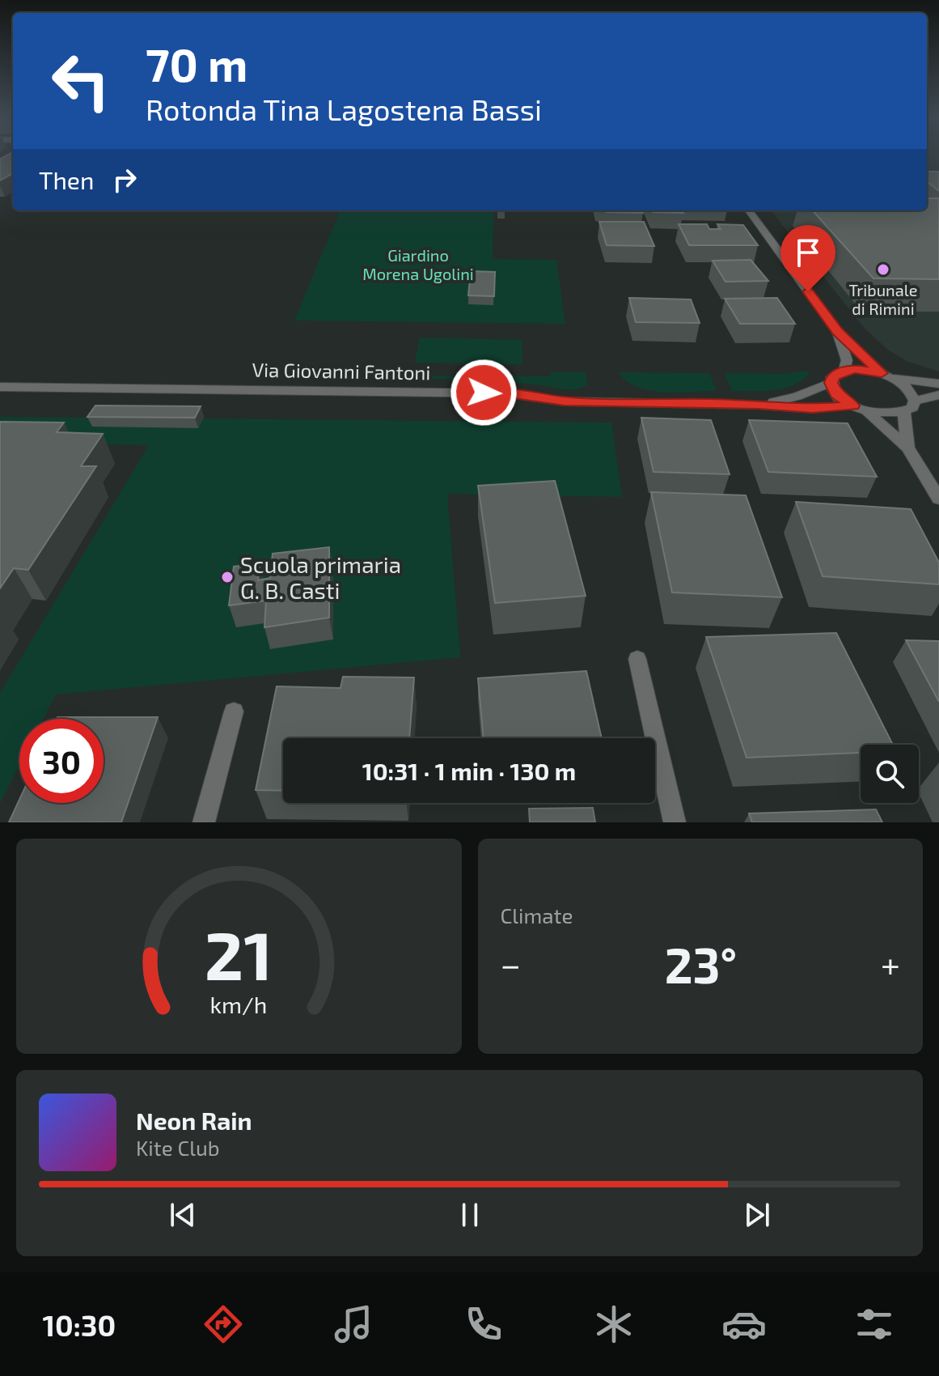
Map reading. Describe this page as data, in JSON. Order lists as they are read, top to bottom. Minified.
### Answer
{"streets":{"street":["Via Giovanni Fantoni"]},"parks":["Giardino Morena Ugolini"],"places":["Tribunale di Rimini","Scuola primaria G. B. Casti"],"page":{"turn":["70 m","Rotonda Tina Lagostena Bassi"],"then":"Then","limit":"30","trip":"10:31 · 1 min · 130 m","tile":"Climate","heat":["−","23°","+"],"song":["Neon Rain","Kite Club"],"tabs":"10:30","gauge":["21","km/h"]}}
